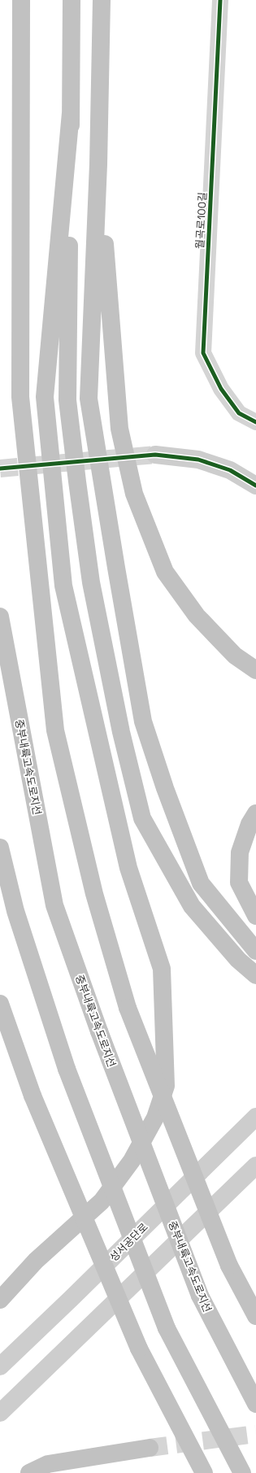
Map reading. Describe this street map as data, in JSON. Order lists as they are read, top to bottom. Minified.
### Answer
{"streets":{"highway":["중부내륙고속도로지선"],"main road":["성서공단로"],"street":["월곡로100길"]}}
